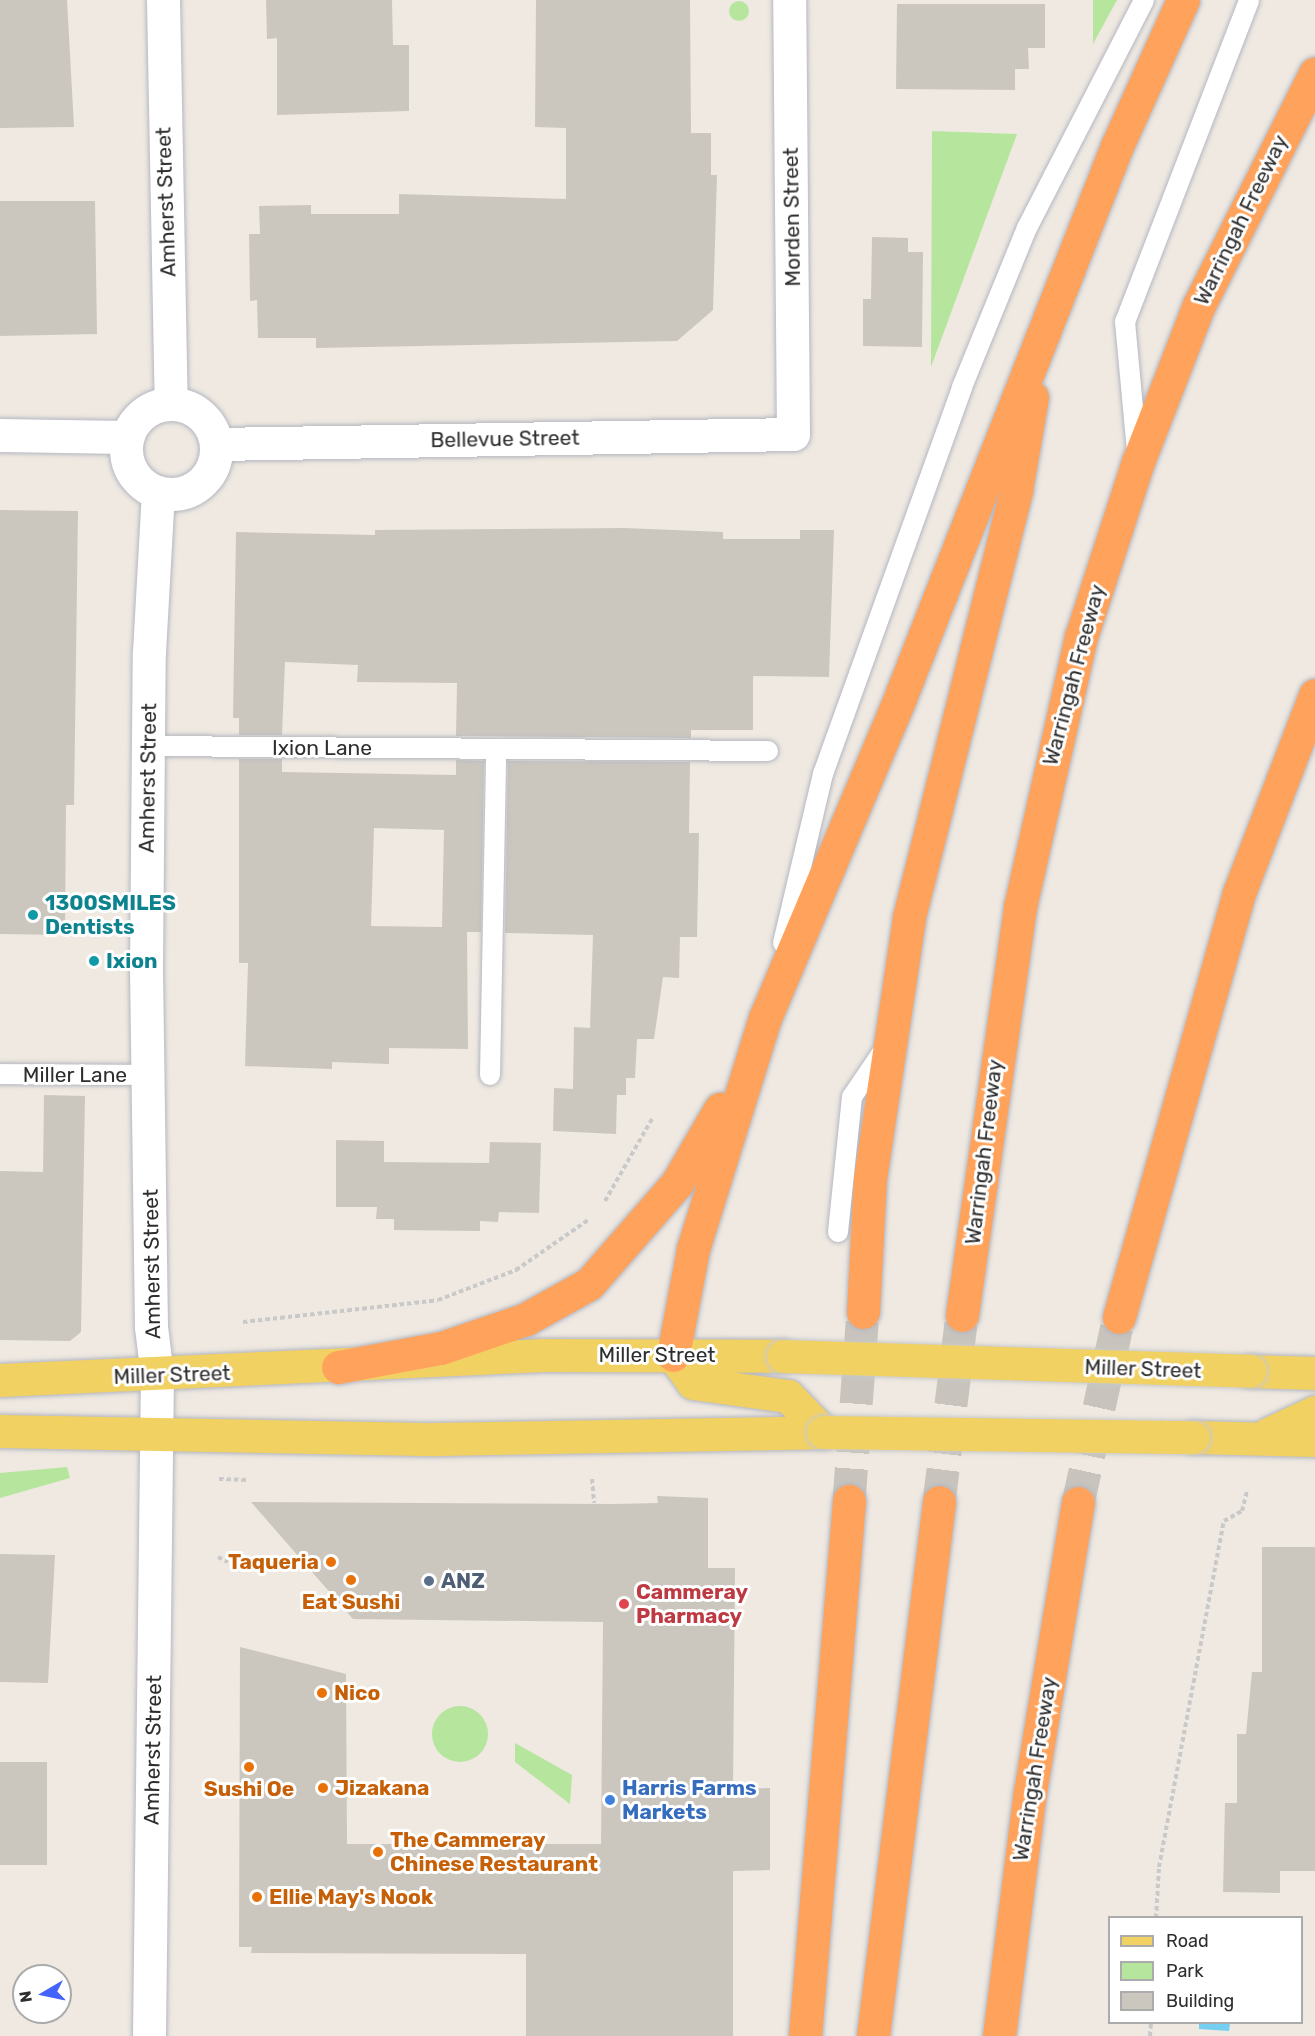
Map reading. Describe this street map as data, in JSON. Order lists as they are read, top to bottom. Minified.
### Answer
{"streets":{"highway":["Warringah Freeway"],"main road":["Miller Street"],"street":["Amherst Street","Morden Street","Bellevue Street"],"lane":["Ixion Lane","Miller Lane"]},"crossings":[["Amherst Street","Bellevue Street"],["Amherst Street","Ixion Lane"],["Amherst Street","Miller Lane"],["Amherst Street","Miller Street"],["Morden Street","Bellevue Street"]],"places":["1300SMILES Dentists","Ixion","Taqueria","Eat Sushi","ANZ","Cammeray Pharmacy","Nico","Sushi Oe","Jizakana","Harris Farms Markets","The Cammeray Chinese Restaurant","Ellie May's Nook"],"legend":["Road","Park","Building"],"north":"left"}
